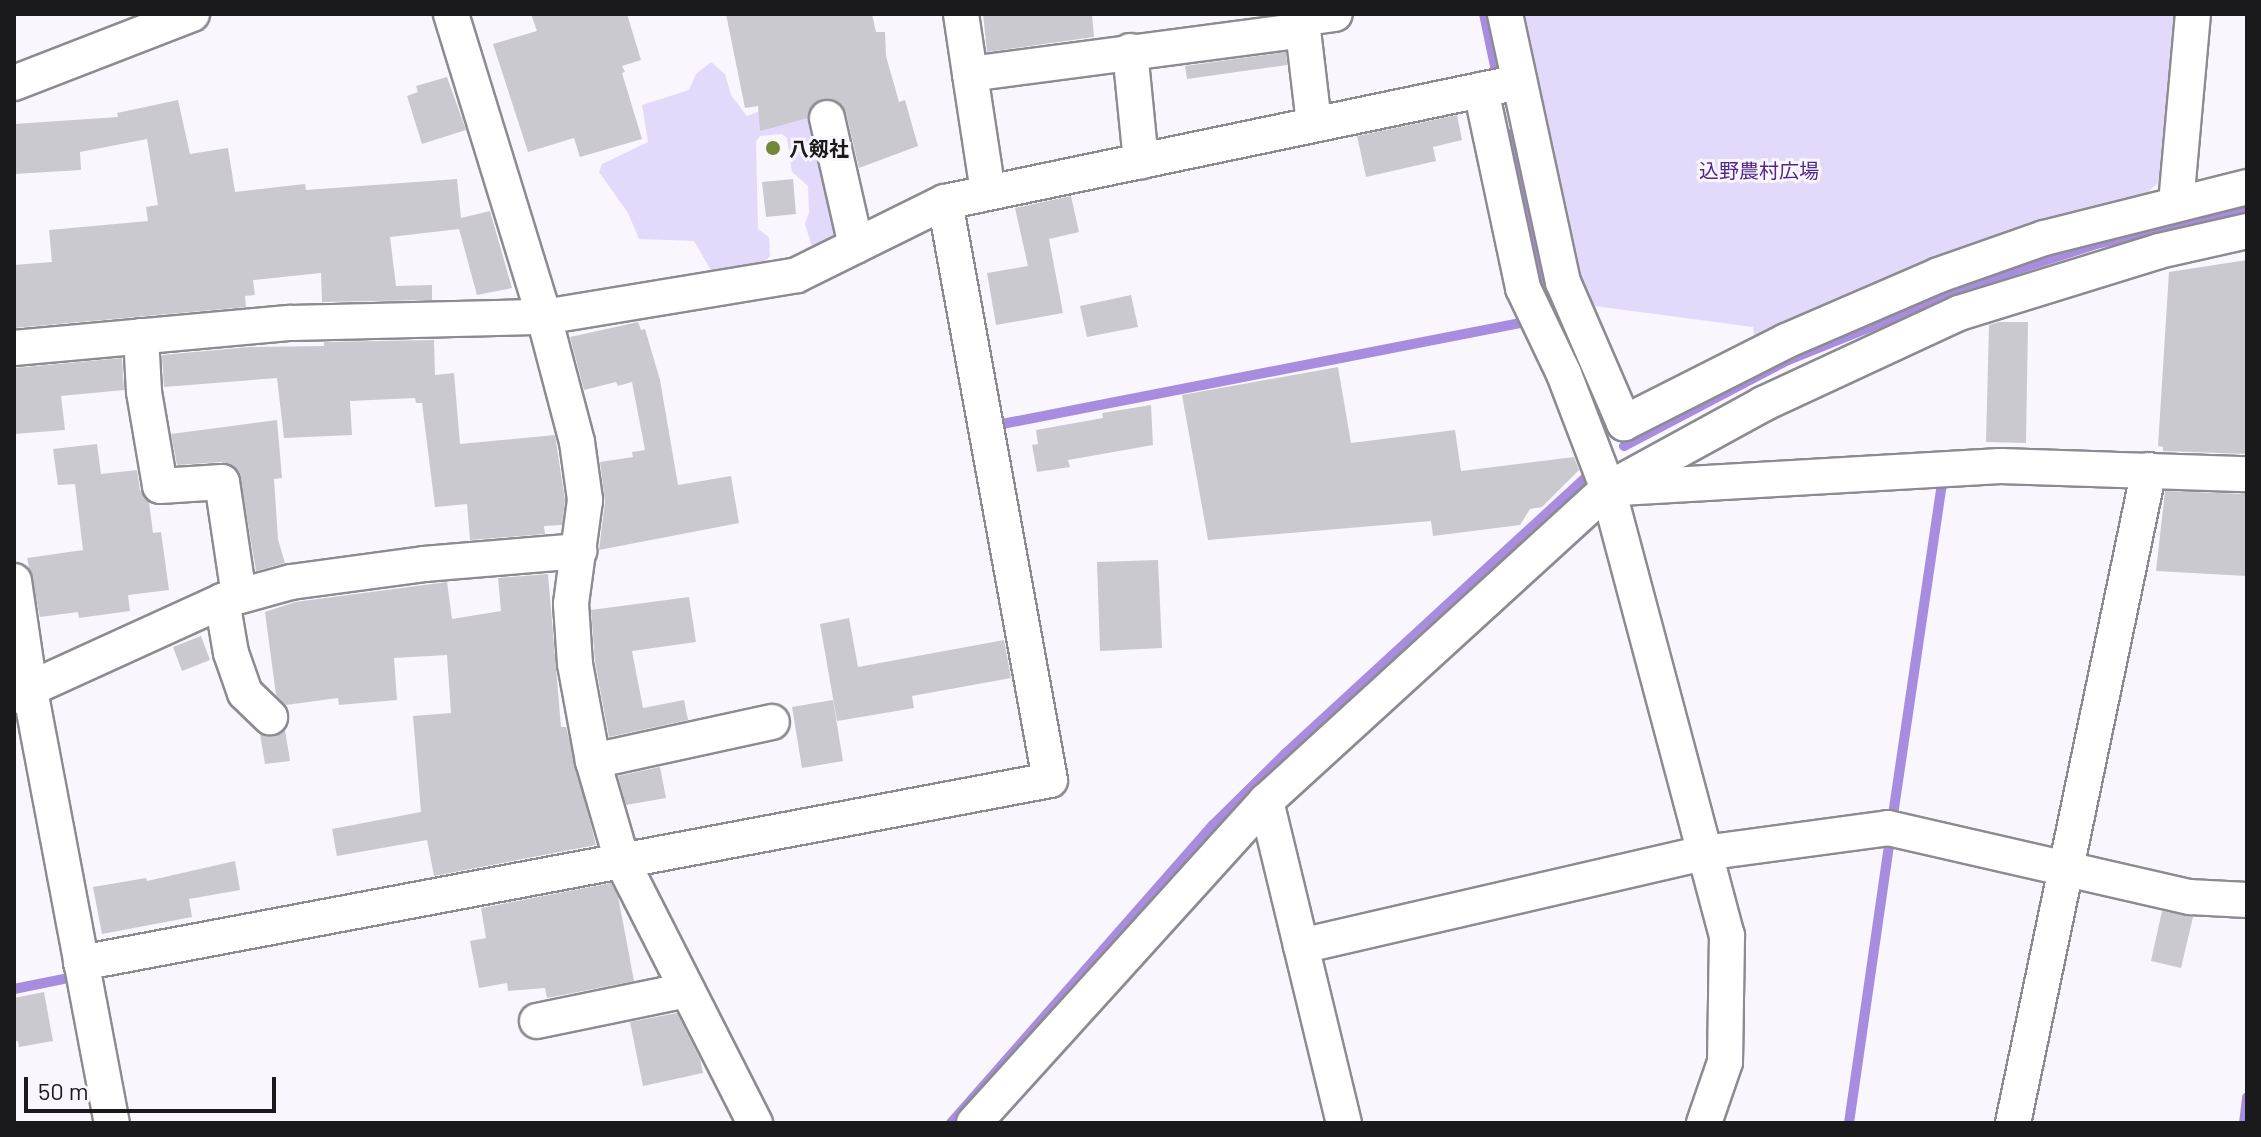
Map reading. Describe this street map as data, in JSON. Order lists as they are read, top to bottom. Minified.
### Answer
{"parks":["込野農村広場"],"places":["八剱社"],"scale_bar":"50 m"}
